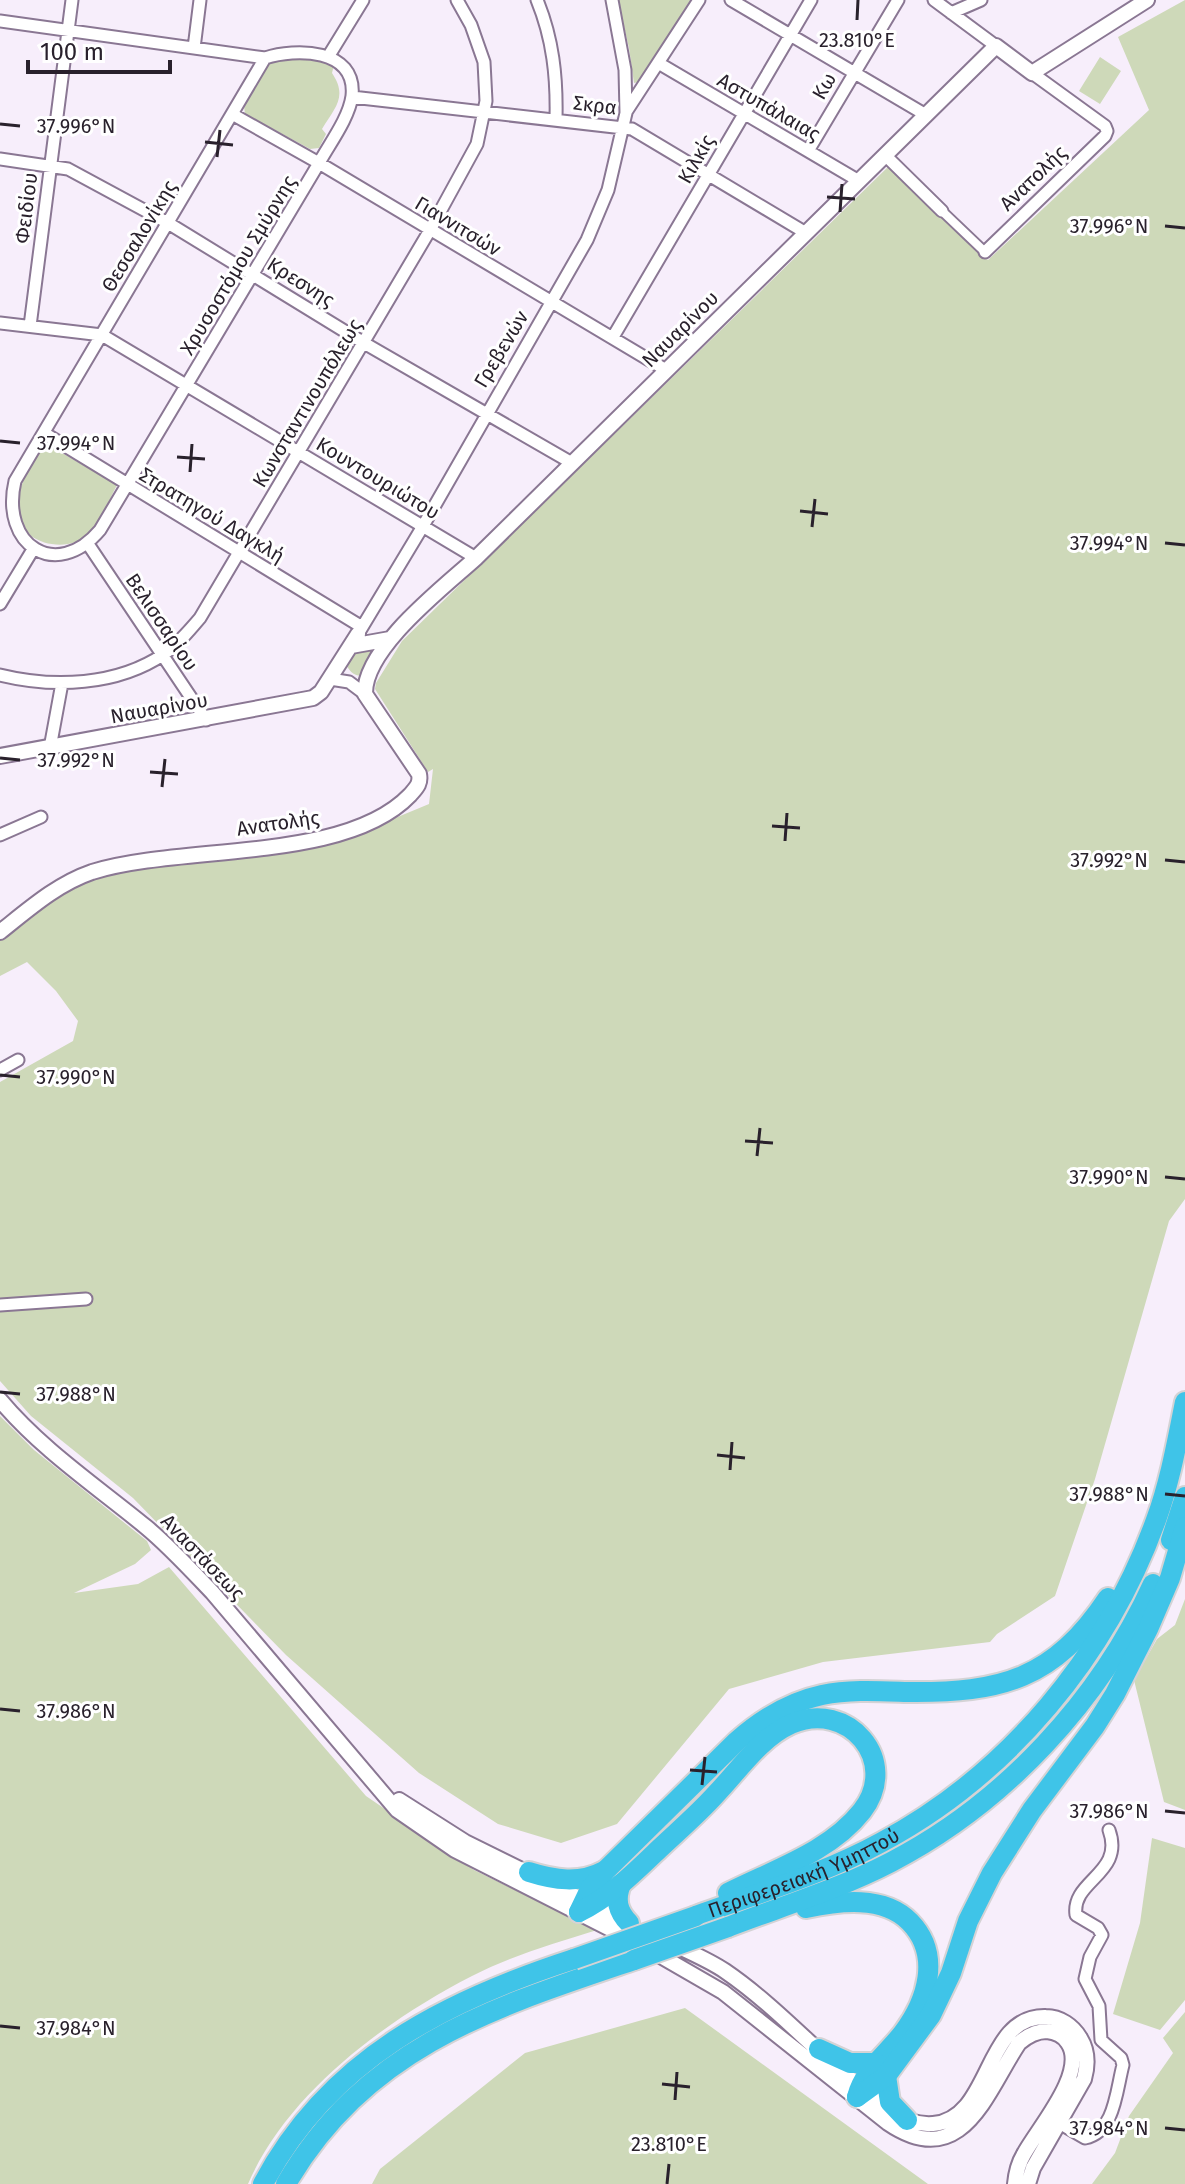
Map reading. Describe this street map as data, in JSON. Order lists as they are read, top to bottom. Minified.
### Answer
{"streets":{"highway":["Περιφερειακή Υμηττού"],"street":["Κω","Σκρα","Αστυπάλαιας","Κιλκίς","Ανατολής","Φειδίου","Γιαννιτσών","Θεσσαλονίκης","Χρυσοστόμου Σμύρνης","Κρεσνης","Ναυαρίνου","Γρεβενών","Κωνσταντινουπόλεως","Κουντουριώτου","Στρατηγού Δαγκλή","Βελισσαρίου","Αναστάσεως"]},"crossings":[["Κω","Αστυπάλαιας"],["Σκρα","Κιλκίς"],["Σκρα","Χρυσοστόμου Σμύρνης"],["Σκρα","Ναυαρίνου"],["Σκρα","Γρεβενών"],["Σκρα","Κωνσταντινουπόλεως"],["Αστυπάλαιας","Κιλκίς"],["Αστυπάλαιας","Ναυαρίνου"],["Κιλκίς","Γιαννιτσών"],["Ανατολής","Ναυαρίνου"],["Ανατολής","Γρεβενών"],["Φειδίου","Κρεσνης"],["Φειδίου","Κουντουριώτου"],["Γιαννιτσών","Θεσσαλονίκης"],["Γιαννιτσών","Χρυσοστόμου Σμύρνης"],["Γιαννιτσών","Ναυαρίνου"],["Γιαννιτσών","Γρεβενών"],["Γιαννιτσών","Κωνσταντινουπόλεως"],["Θεσσαλονίκης","Χρυσοστόμου Σμύρνης"],["Θεσσαλονίκης","Κρεσνης"],["Θεσσαλονίκης","Κουντουριώτου"],["Θεσσαλονίκης","Στρατηγού Δαγκλή"],["Θεσσαλονίκης","Βελισσαρίου"],["Χρυσοστόμου Σμύρνης","Κρεσνης"],["Χρυσοστόμου Σμύρνης","Κουντουριώτου"],["Χρυσοστόμου Σμύρνης","Στρατηγού Δαγκλή"],["Χρυσοστόμου Σμύρνης","Βελισσαρίου"],["Κρεσνης","Ναυαρίνου"],["Κρεσνης","Γρεβενών"],["Κρεσνης","Κωνσταντινουπόλεως"],["Ναυαρίνου","Γρεβενών"],["Ναυαρίνου","Κουντουριώτου"],["Ναυαρίνου","Βελισσαρίου"],["Γρεβενών","Κουντουριώτου"],["Γρεβενών","Στρατηγού Δαγκλή"],["Κωνσταντινουπόλεως","Κουντουριώτου"],["Κωνσταντινουπόλεως","Στρατηγού Δαγκλή"],["Κωνσταντινουπόλεως","Βελισσαρίου"],["Στρατηγού Δαγκλή","Βελισσαρίου"]],"scale_bar":"100 m","coordinates":["23.810°E","37.996°N","37.994°N","37.992°N","37.990°N","37.988°N","37.986°N","37.984°N"]}
